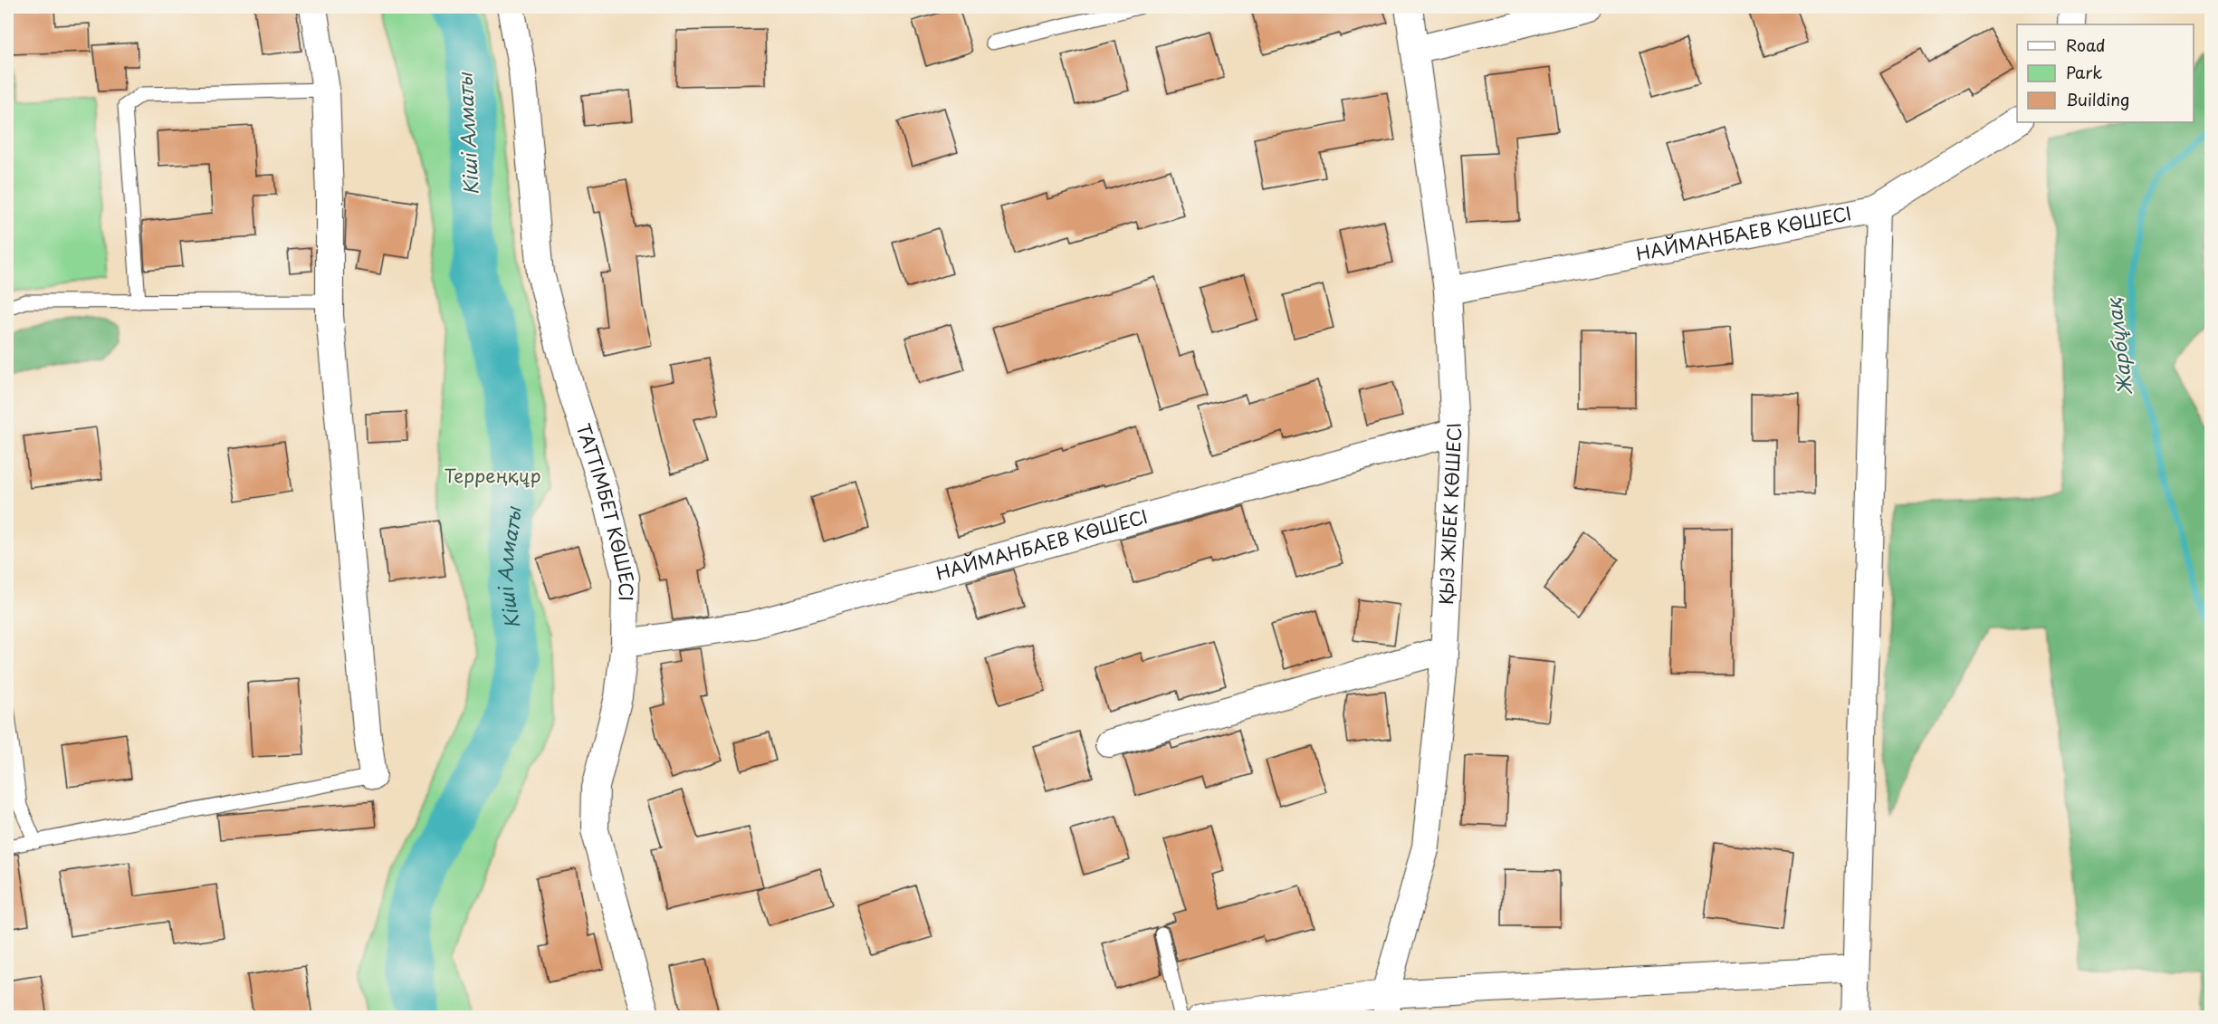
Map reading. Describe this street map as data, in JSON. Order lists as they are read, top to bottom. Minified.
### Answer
{"streets":{"street":["НАЙМАНБАЕВ КӨШЕСІ","ТАТТІМБЕТ КӨШЕСІ","ҚЫЗ ЖІБЕК КӨШЕСІ"]},"crossings":[["НАЙМАНБАЕВ КӨШЕСІ","ТАТТІМБЕТ КӨШЕСІ"],["НАЙМАНБАЕВ КӨШЕСІ","ҚЫЗ ЖІБЕК КӨШЕСІ"]],"water":["Кіші Алматы","Жарбұлақ"],"parks":["Терреңқұр"],"legend":["Road","Park","Building"]}
